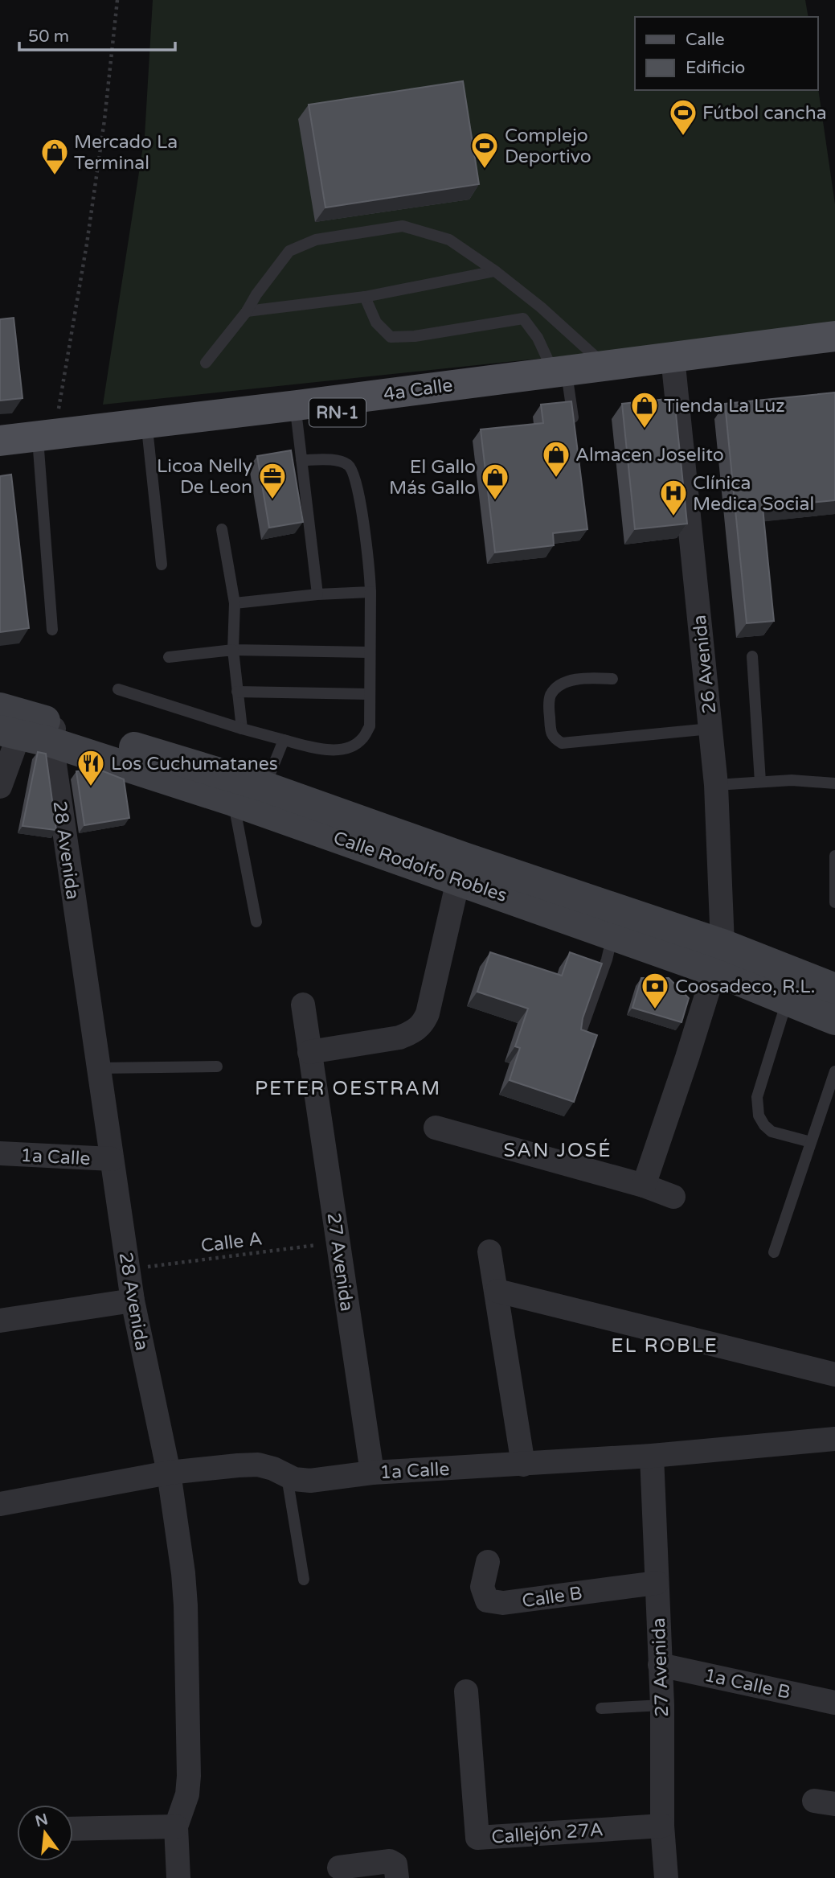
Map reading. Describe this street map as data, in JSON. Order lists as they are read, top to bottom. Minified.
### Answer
{"streets":{"main road":["4a Calle","RN-1","Calle Rodolfo Robles"],"street":["26 Avenida","28 Avenida","1a Calle","27 Avenida","Calle B","1a Calle B","Callejón 27A"],"path":["Calle A"]},"crossings":[["4a Calle","26 Avenida"],["26 Avenida","Calle Rodolfo Robles"],["28 Avenida","Calle Rodolfo Robles"],["28 Avenida","1a Calle"],["28 Avenida","Calle A"],["1a Calle","27 Avenida"],["Calle A","27 Avenida"],["27 Avenida","Calle B"],["27 Avenida","1a Calle B"],["27 Avenida","Callejón 27A"]],"districts":["PETER OESTRAM","SAN JOSÉ","EL ROBLE"],"places":{"sports":["Fútbol cancha","Complejo Deportivo"],"shop":["Mercado La Terminal","Tienda La Luz","Almacen Joselito","El Gallo Más Gallo"],"office":["Licoa Nelly De Leon"],"hospital":["Clínica Medica Social"],"restaurant":["Los Cuchumatanes"],"bank":["Coosadeco, R.L."]},"legend":["Calle","Edificio"],"scale_bar":"50 m","north":"top"}
